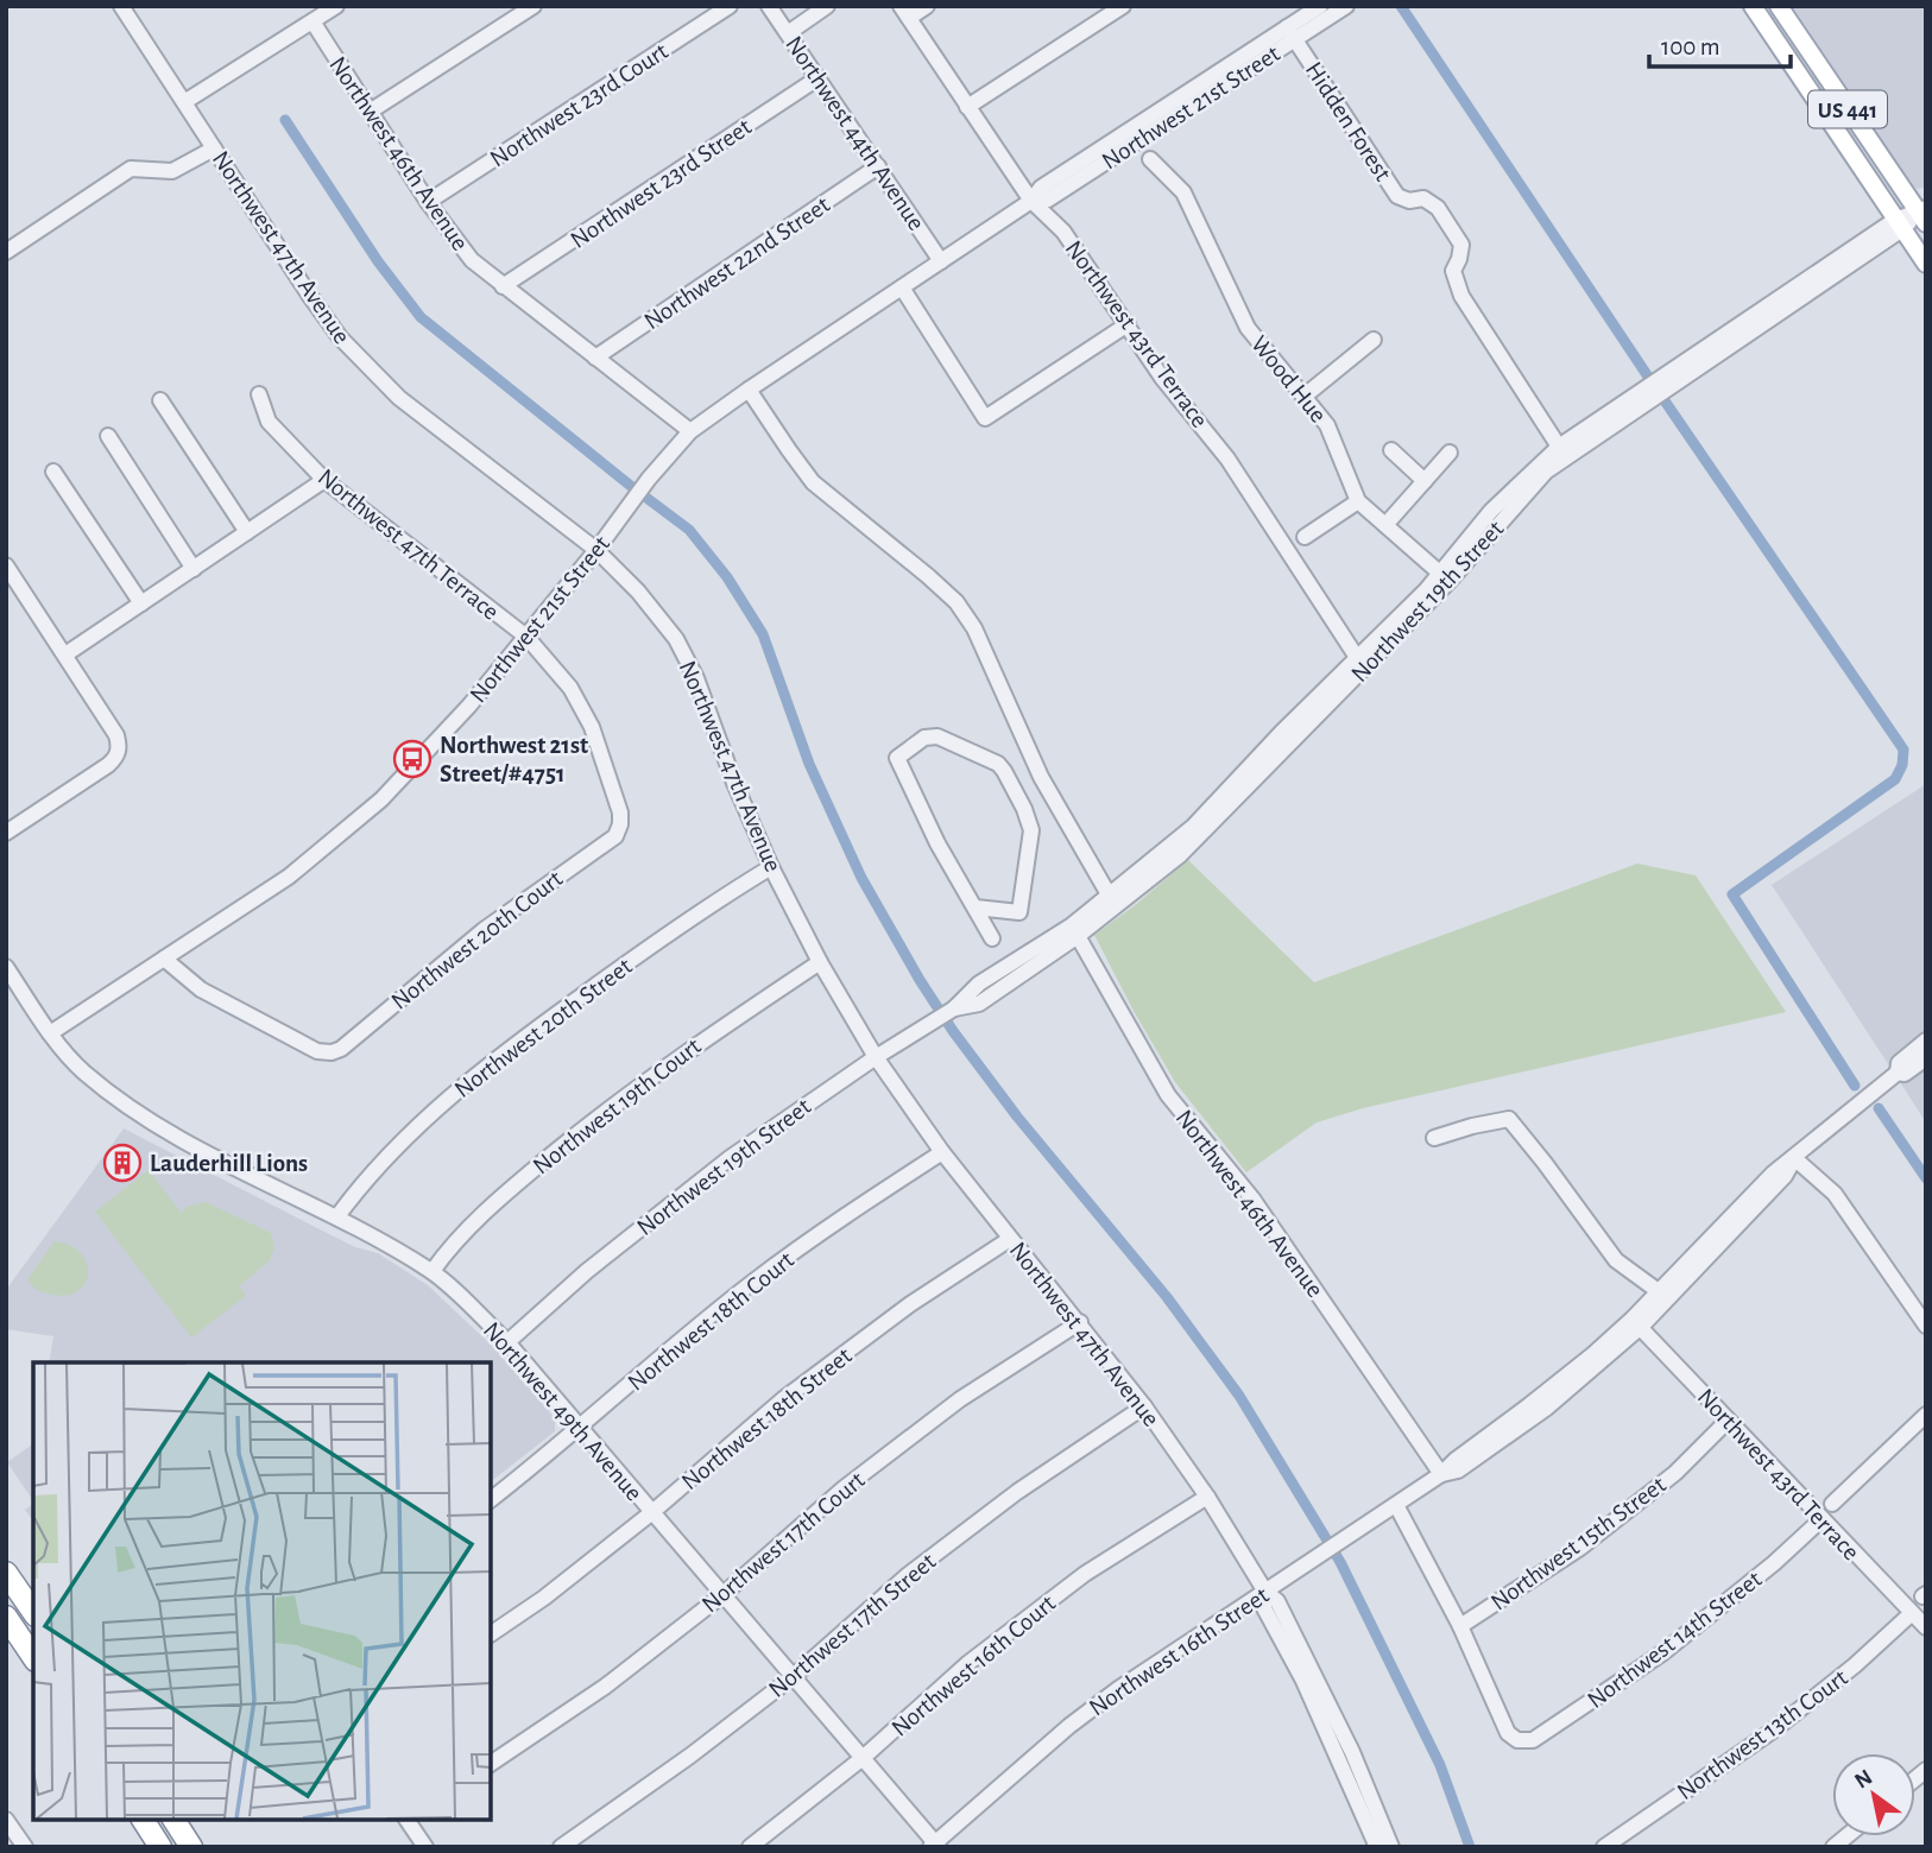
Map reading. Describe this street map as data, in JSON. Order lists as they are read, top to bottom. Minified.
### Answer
{"streets":{"main road":["US 441"],"street":["Northwest 23rd Court","Northwest 21st Street","Hidden Forest","Northwest 44th Avenue","Northwest 46th Avenue","Northwest 23rd Street","Northwest 47th Avenue","Northwest 22nd Street","Northwest 43rd Terrace","Wood Hue","Northwest 47th Terrace","Northwest 19th Street","Northwest 20th Court","Northwest 20th Street","Northwest 19th Court","Northwest 18th Court","Northwest 49th Avenue","Northwest 18th Street","Northwest 17th Court","Northwest 15th Street","Northwest 17th Street","Northwest 14th Street","Northwest 16th Street","Northwest 16th Court","Northwest 13th Court"]},"crossings":[["Northwest 23rd Court","Northwest 46th Avenue"],["Northwest 21st Street","Hidden Forest"],["Northwest 21st Street","Northwest 44th Avenue"],["Northwest 21st Street","Northwest 46th Avenue"],["Northwest 21st Street","Northwest 47th Avenue"],["Northwest 21st Street","Northwest 43rd Terrace"],["Northwest 21st Street","Northwest 47th Terrace"],["Northwest 21st Street","Northwest 20th Court"],["Northwest 21st Street","Northwest 49th Avenue"],["US 441","Northwest 19th Street"],["Hidden Forest","Northwest 19th Street"],["Northwest 44th Avenue","Northwest 23rd Street"],["Northwest 44th Avenue","Northwest 22nd Street"],["Northwest 46th Avenue","Northwest 23rd Street"],["Northwest 46th Avenue","Northwest 22nd Street"],["Northwest 46th Avenue","Northwest 19th Street"],["Northwest 46th Avenue","Northwest 16th Street"],["Northwest 47th Avenue","Northwest 19th Street"],["Northwest 47th Avenue","Northwest 20th Street"],["Northwest 47th Avenue","Northwest 19th Court"],["Northwest 47th Avenue","Northwest 18th Court"],["Northwest 47th Avenue","Northwest 18th Street"],["Northwest 47th Avenue","Northwest 17th Court"],["Northwest 47th Avenue","Northwest 17th Street"],["Northwest 47th Avenue","Northwest 16th Street"],["Northwest 47th Avenue","Northwest 16th Court"],["Northwest 43rd Terrace","Northwest 19th Street"],["Northwest 43rd Terrace","Northwest 15th Street"],["Northwest 43rd Terrace","Northwest 14th Street"],["Northwest 43rd Terrace","Northwest 16th Street"],["Northwest 43rd Terrace","Northwest 13th Court"],["Wood Hue","Northwest 19th Street"],["Northwest 47th Terrace","Northwest 20th Court"],["Northwest 19th Street","Northwest 49th Avenue"],["Northwest 20th Street","Northwest 49th Avenue"],["Northwest 19th Court","Northwest 49th Avenue"],["Northwest 18th Court","Northwest 49th Avenue"],["Northwest 49th Avenue","Northwest 18th Street"],["Northwest 49th Avenue","Northwest 17th Court"],["Northwest 49th Avenue","Northwest 17th Street"],["Northwest 49th Avenue","Northwest 16th Street"],["Northwest 49th Avenue","Northwest 16th Court"],["Northwest 15th Street","Northwest 14th Street"]],"places":{"bus stop":["Northwest 21st Street/#4751"],"building":["Lauderhill Lions"]},"scale_bar":"100 m","north":"top left"}
